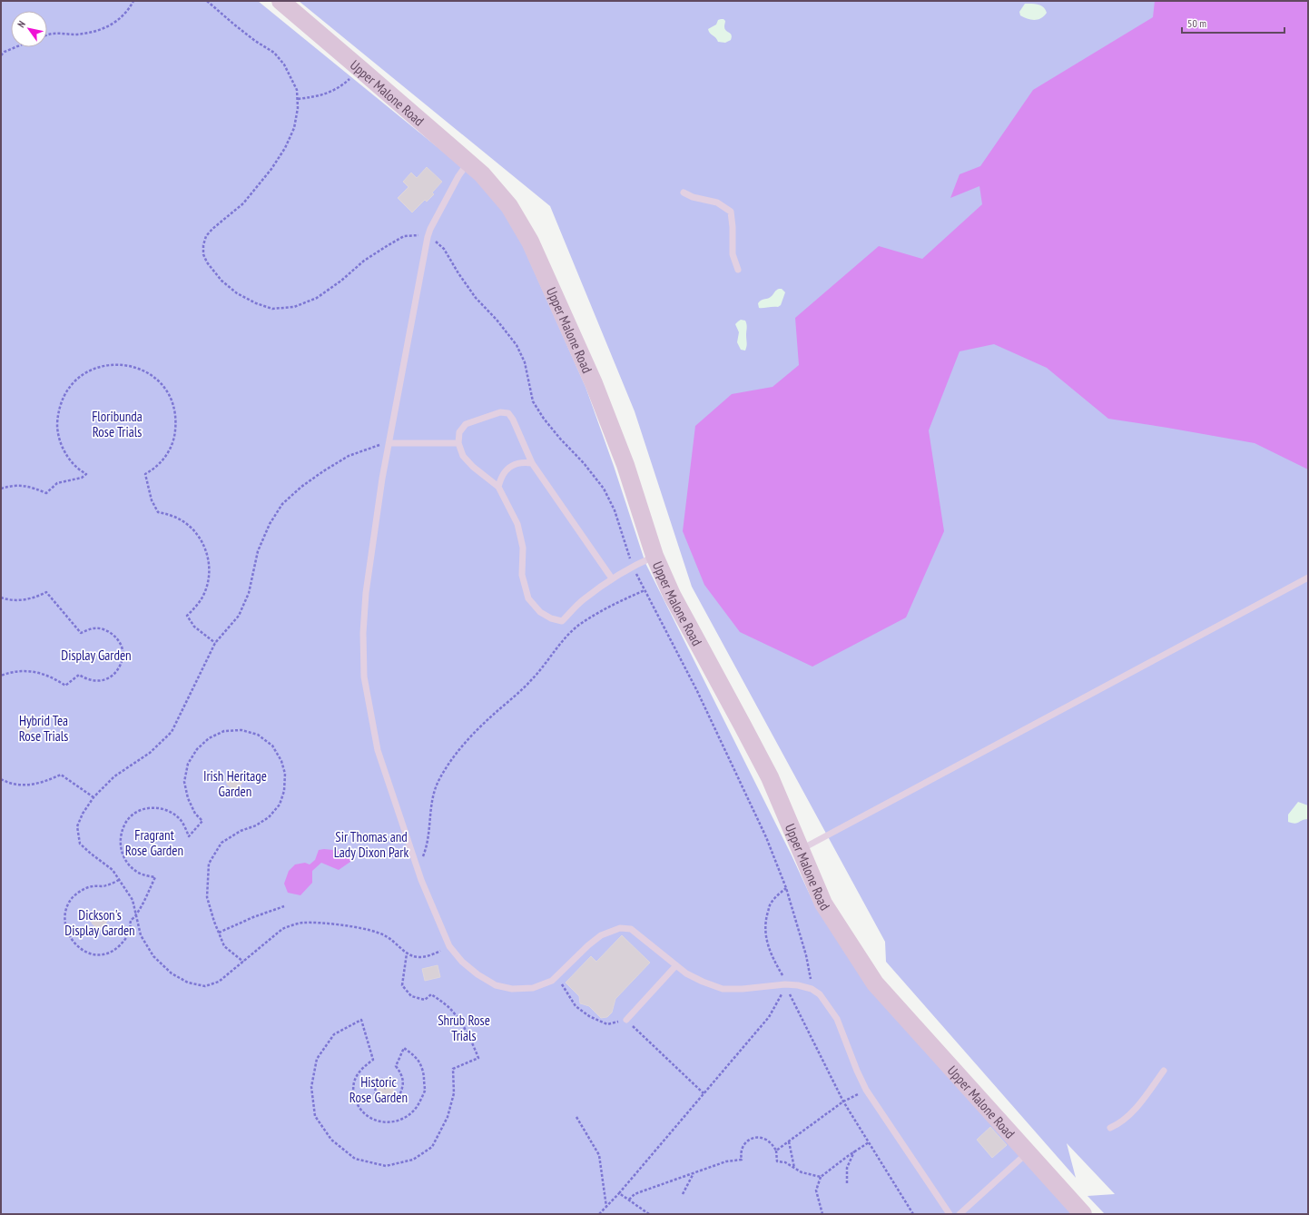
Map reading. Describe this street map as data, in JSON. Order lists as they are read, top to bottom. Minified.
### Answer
{"streets":{"main road":["Upper Malone Road"]},"parks":["Floribunda Rose Trials","Display Garden","Hybrid Tea Rose Trials","Irish Heritage Garden","Fragrant Rose Garden","Sir Thomas and Lady Dixon Park","Dickson's Display Garden","Shrub Rose Trials","Historic Rose Garden"],"scale_bar":"50 m","north":"top left"}
